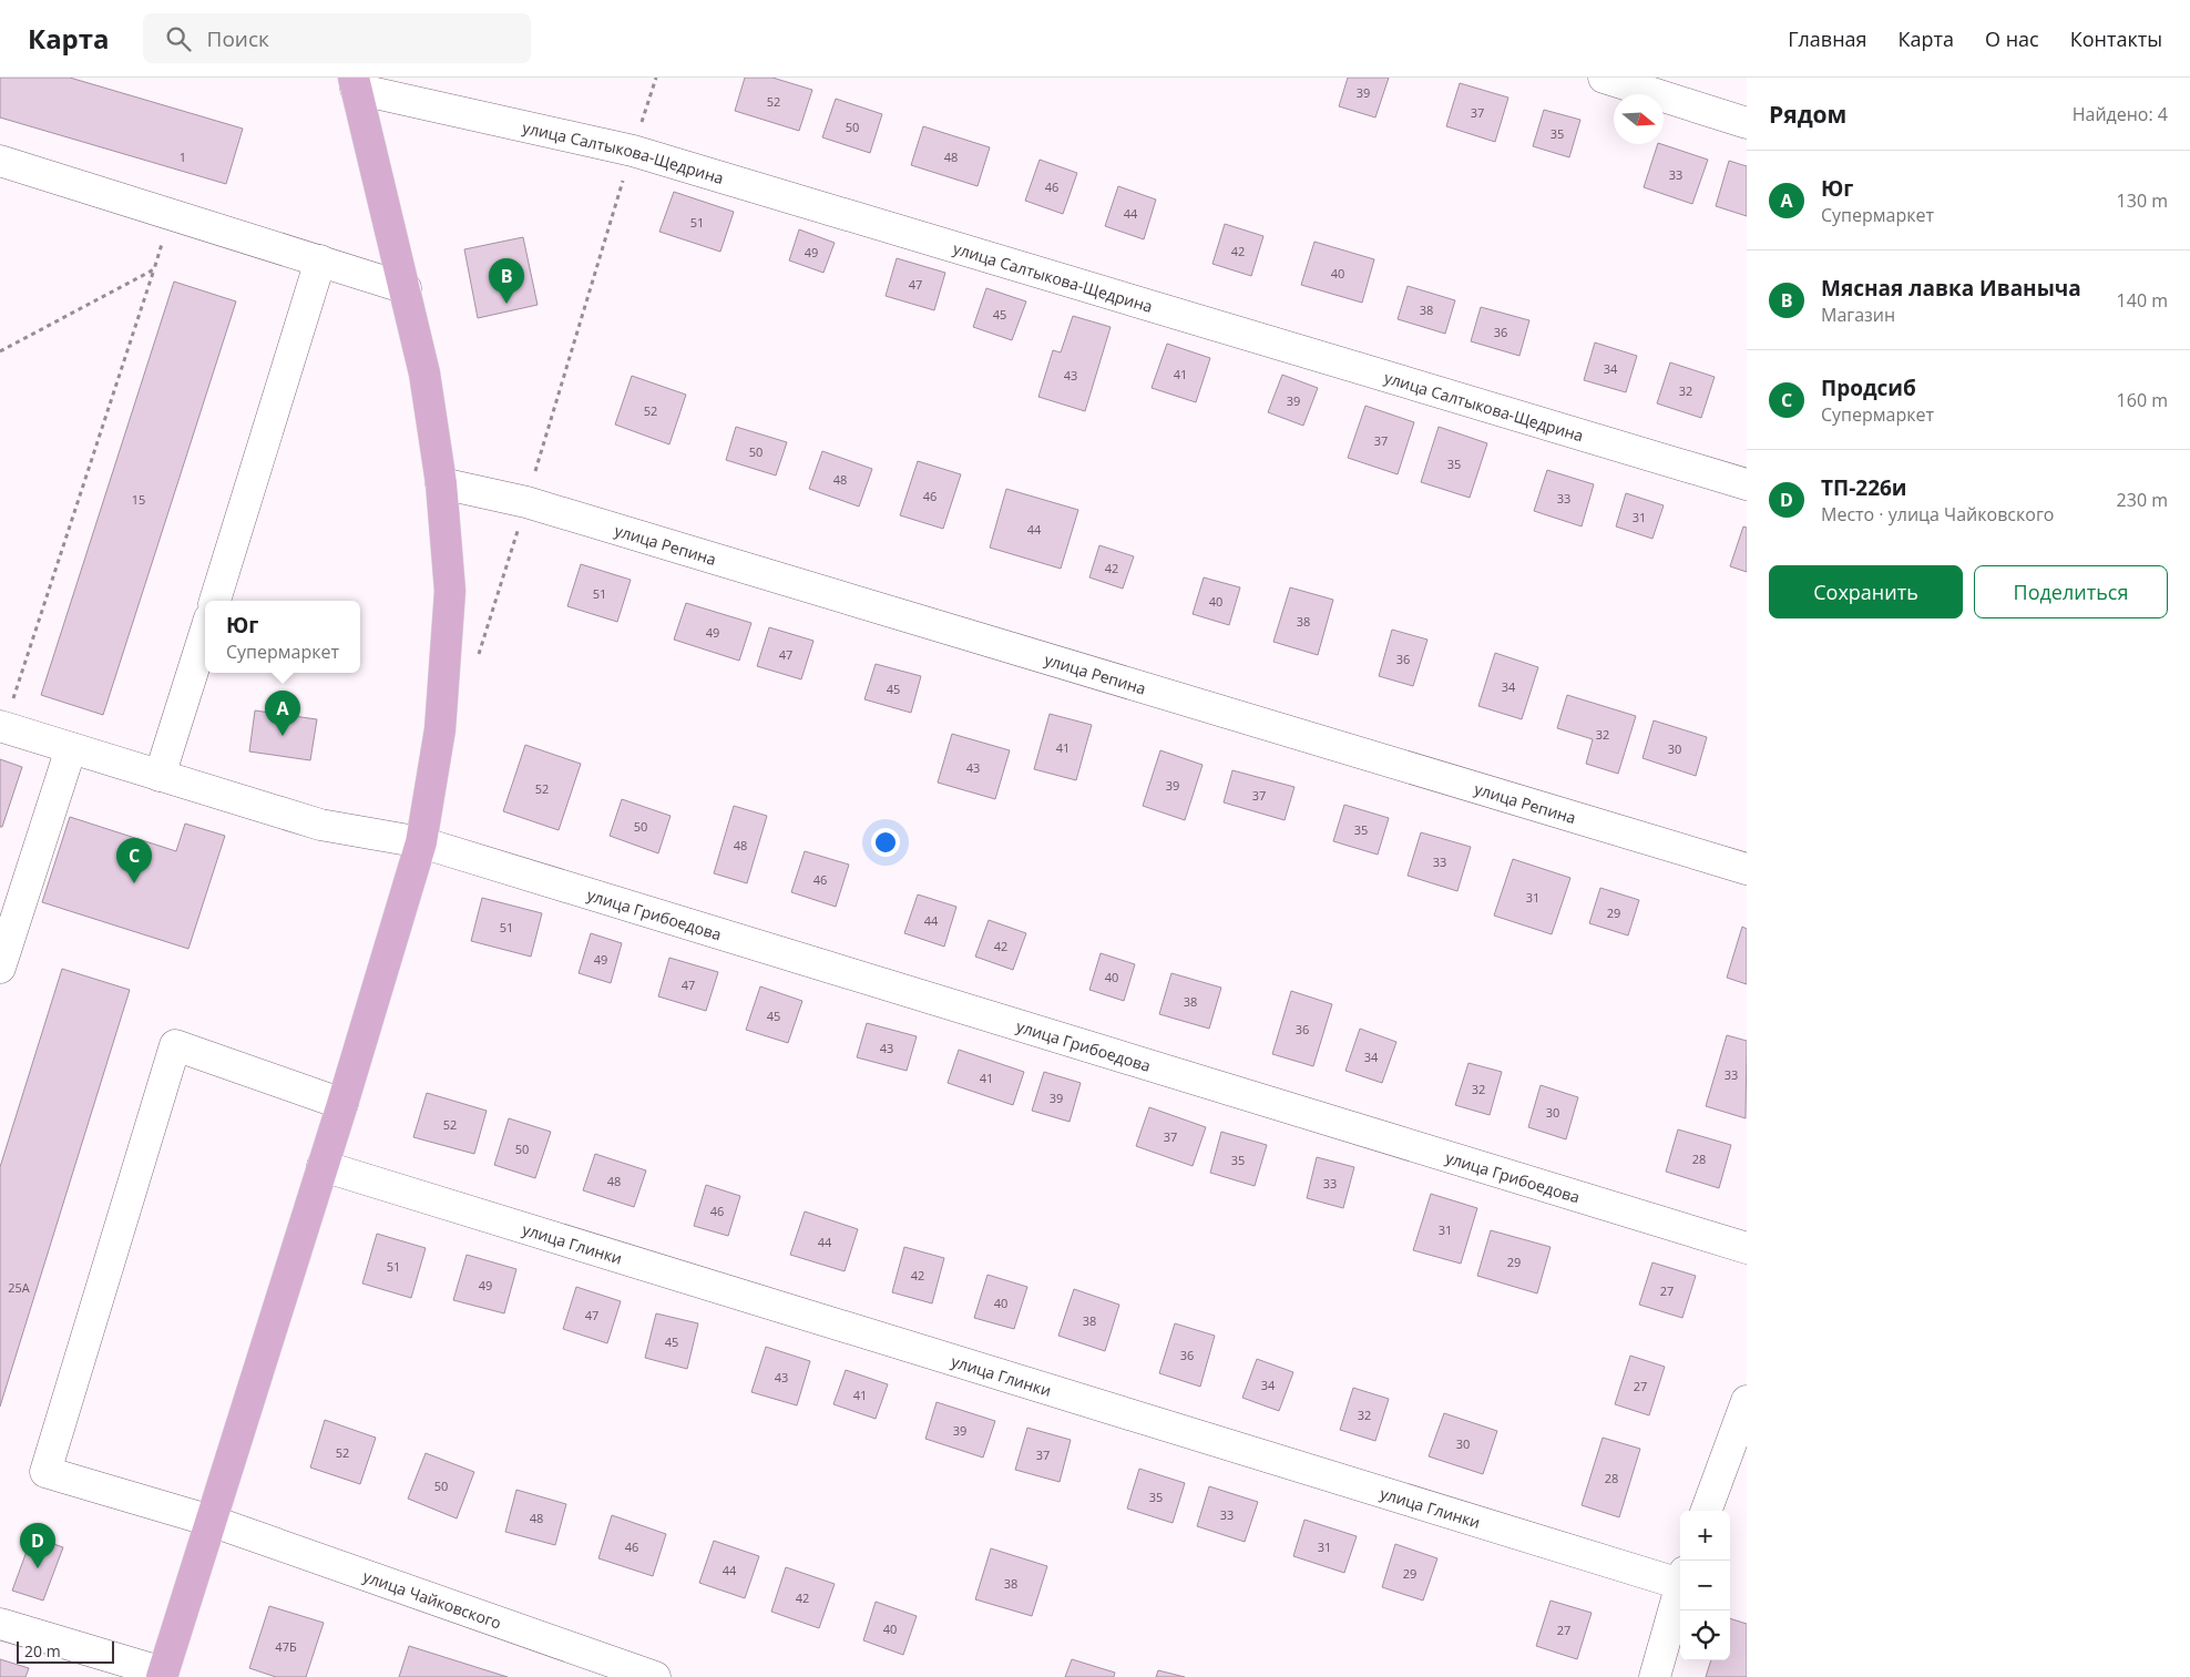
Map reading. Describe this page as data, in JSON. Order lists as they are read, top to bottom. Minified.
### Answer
{"streets":{"street":["улица Салтыкова-Щедрина","улица Репина","улица Грибоедова","улица Глинки","улица Чайковского"]},"house_numbers":["39","52","37","50","35","1","48","33","46","44","51","42","49","40","47","38","45","36","34","41","43","32","39","52","37","50","35","48","46","33","15","31","44","42","51","40","38","49","47","36","34","45","32","41","30","43","39","52","37","50","35","48","33","46","31","29","44","51","42","49","40","47","38","45","36","43","34","33","41","32","39","30","52","37","50","28","35","48","33","46","31","44","29","51","42","49","25А","27","40","47","38","45","36","43","34","27","41","32","39","30","52","37","28","50","35","33","48","46","31","44","29","38","42","40","27","47Б"],"scale_bar":"20 m","north":"right","page":{"header":"Карта","search":"Поиск","nav":["Главная","Карта","О нас","Контакты"],"heading":["Рядом","Найдено: 4"],"list":[{"mark":"A","name":"Юг","note":"Супермаркет","value":"130 m"},{"mark":"B","name":"Мясная лавка Иваныча","note":"Магазин","value":"140 m"},{"mark":"C","name":"Продсиб","note":"Супермаркет","value":"160 m"},{"mark":"D","name":"ТП-226и","note":"Место · улица Чайковского","value":"230 m"}],"pins":["B","A","C","D"],"buttons":["Сохранить","Поделиться"],"popup":["Юг","Супермаркет"],"map_buttons":["+","−"],"scale":"20 m"}}
